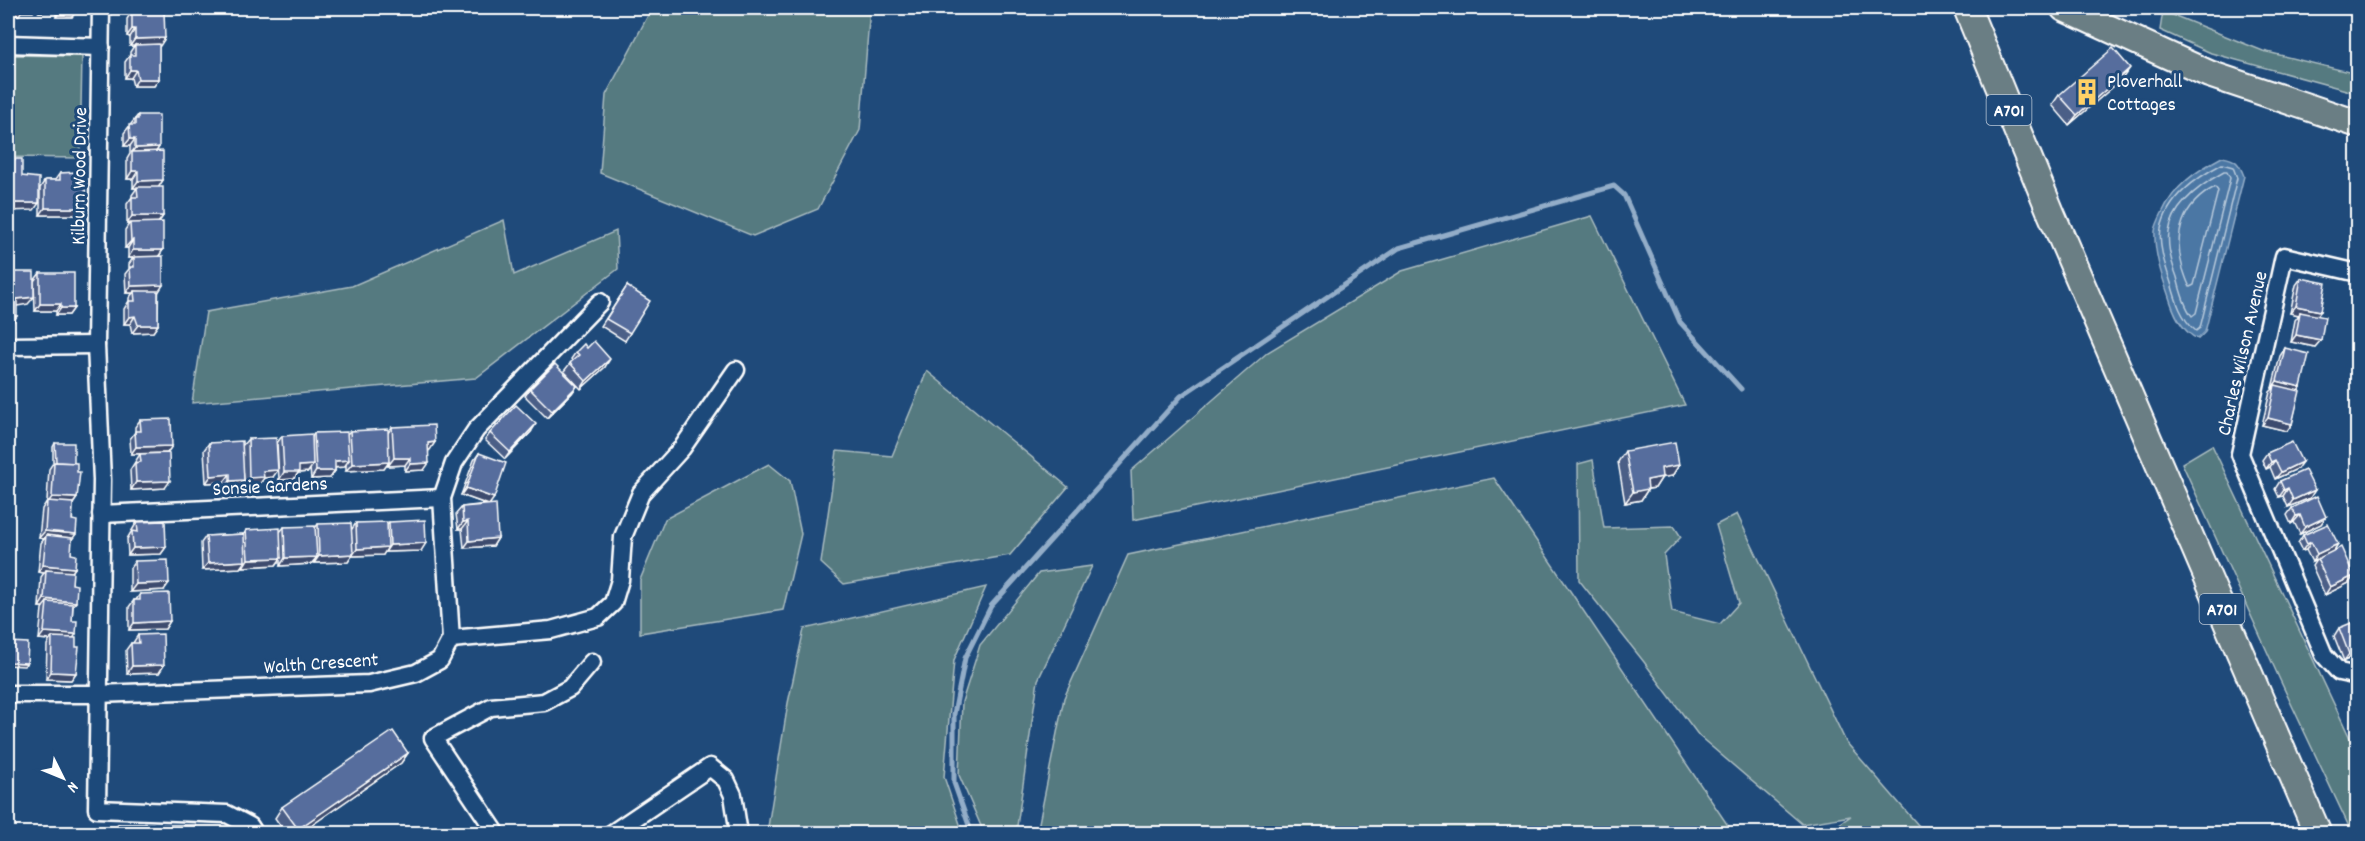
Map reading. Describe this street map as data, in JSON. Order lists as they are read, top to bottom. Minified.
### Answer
{"streets":{"main road":["A701"],"street":["Kilburn Wood Drive","Charles Wilson Avenue","Sonsie Gardens","Walth Crescent"]},"crossings":[["Kilburn Wood Drive","Sonsie Gardens"],["Kilburn Wood Drive","Walth Crescent"]],"places":{"building":["Ploverhall Cottages"]},"north":"bottom right"}
